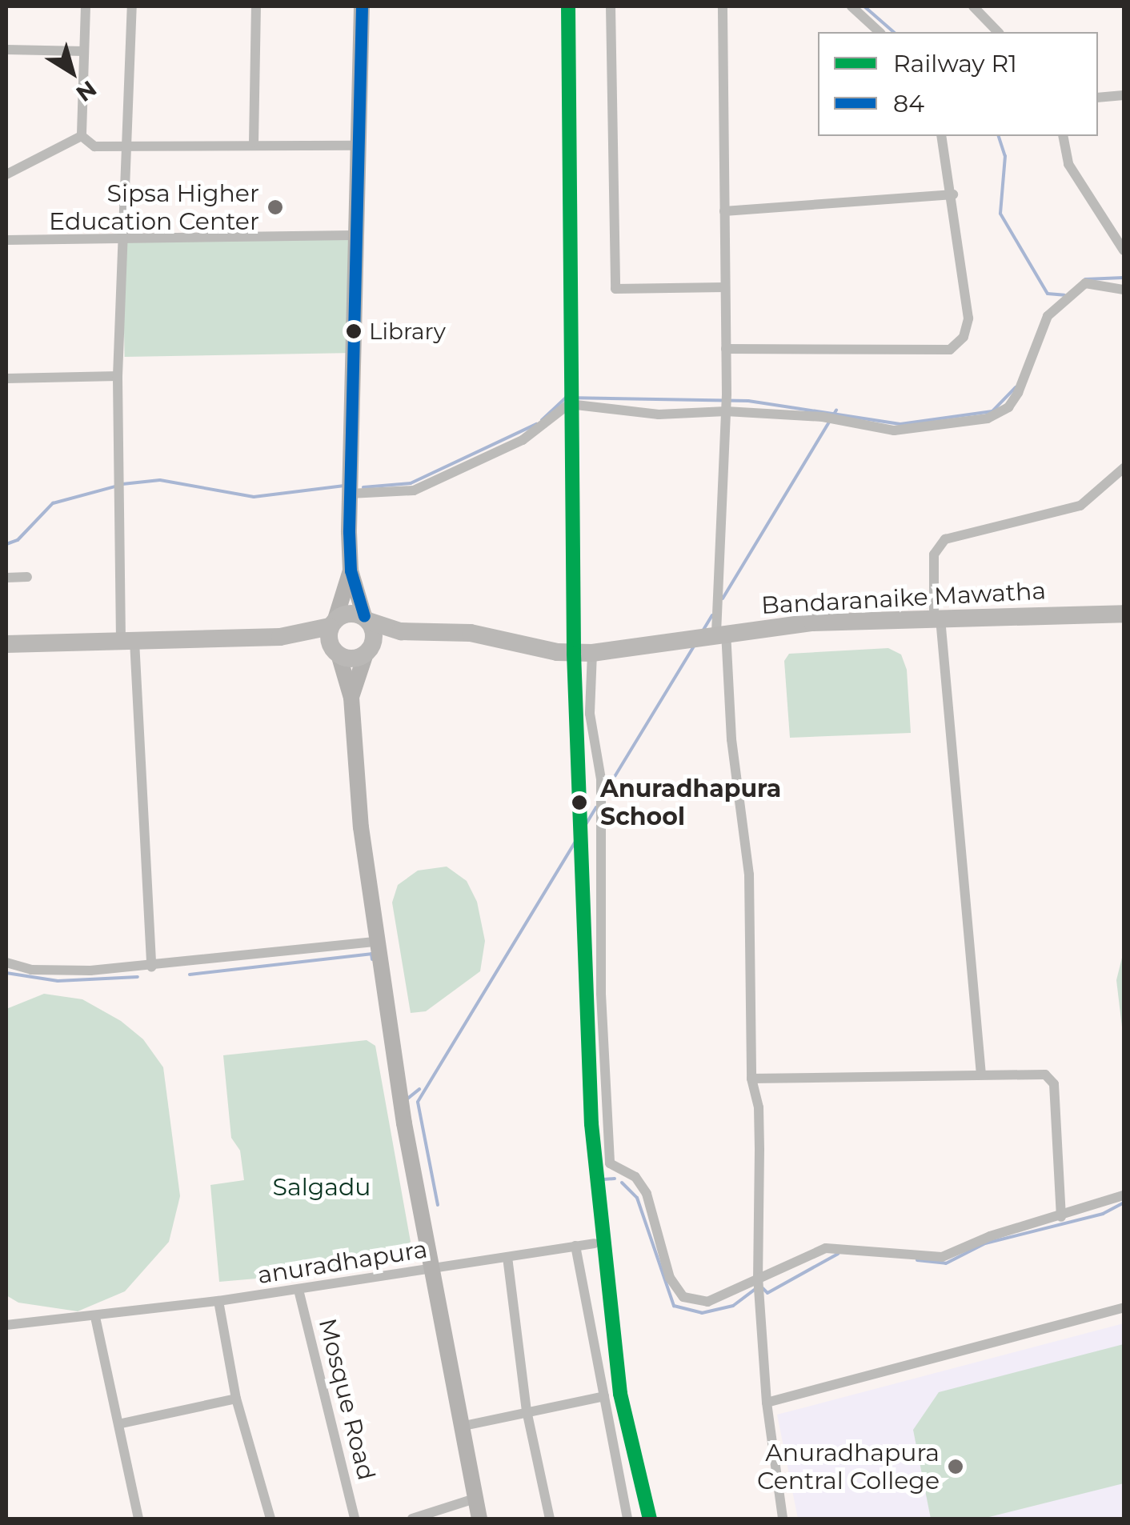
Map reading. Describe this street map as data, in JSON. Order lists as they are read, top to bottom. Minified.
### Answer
{"streets":{"highway":["Bandaranaike Mawatha"],"street":["anuradhapura","Mosque Road"]},"crossings":[["anuradhapura","Mosque Road"]],"parks":["Salgadu"],"places":["Sipsa Higher Education Center","Library","Anuradhapura School","Anuradhapura Central College"],"lines":["rail line R1","transit line 84"],"legend":["Railway R1","84"],"north":"bottom right"}
